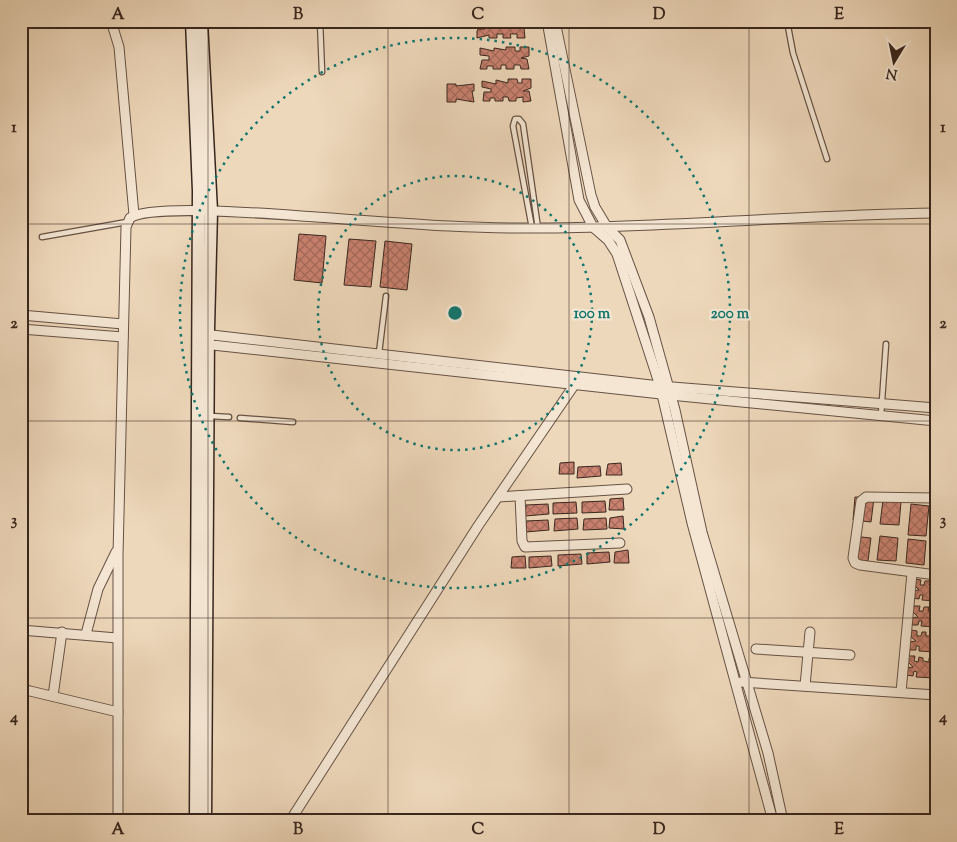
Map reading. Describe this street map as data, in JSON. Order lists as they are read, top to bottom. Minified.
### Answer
{"north":"bottom","grid":{"columns":["A","B","C","D","E"],"rows":["1","2","3","4"]},"rings":["100 m","200 m"]}
